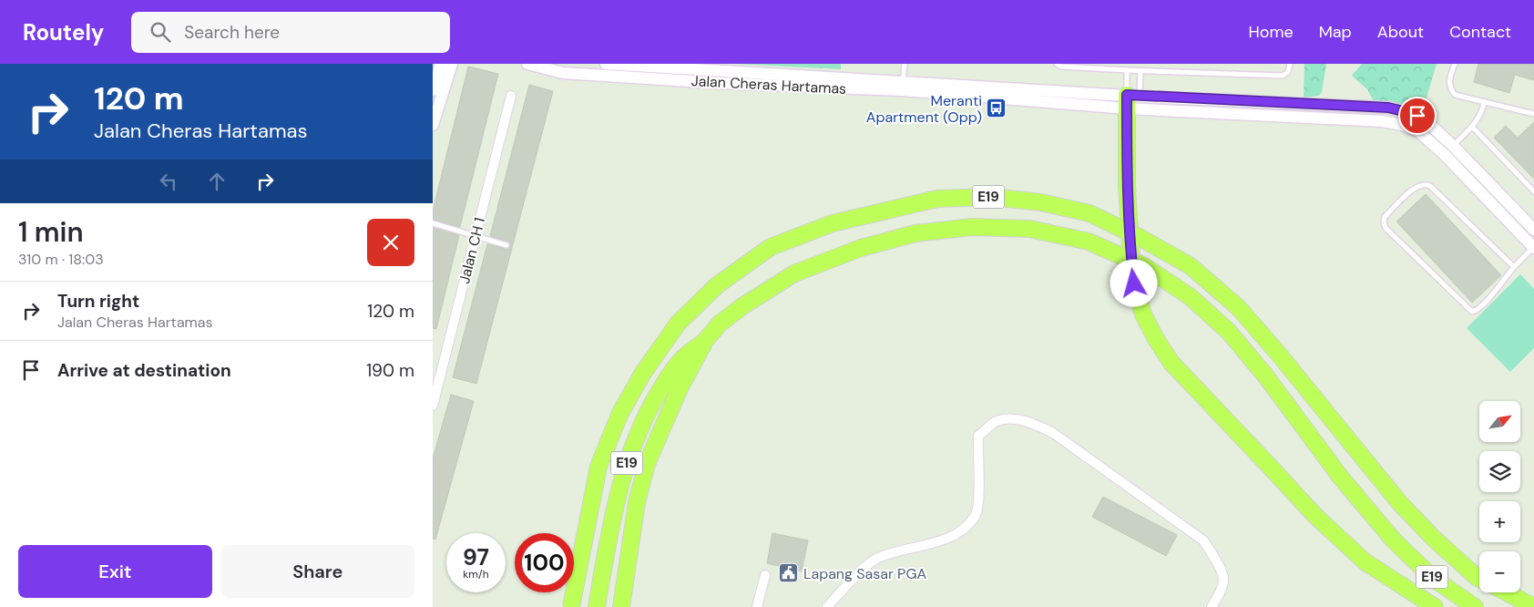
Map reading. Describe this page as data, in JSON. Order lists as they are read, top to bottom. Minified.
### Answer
{"streets":{"highway":["E19"],"street":["Jalan Cheras Hartamas","Jalan CH 1"]},"places":{"bus stop":["Meranti Apartment (Opp)"],"public building":["Lapang Sasar PGA"]},"north":"top right","page":{"header":"Routely","search":"Search here","nav":["Home","Map","About","Contact"],"turn":["120 m","Jalan Cheras Hartamas"],"heading":["1 min","310 m · 18:03"],"list":[{"name":"Turn right","note":"Jalan Cheras Hartamas","value":"120 m"},{"name":"Arrive at destination","value":"190 m"}],"map_buttons":["+","−"],"speed":"97 km/h","limit":"100","buttons":["Exit","Share"]}}
